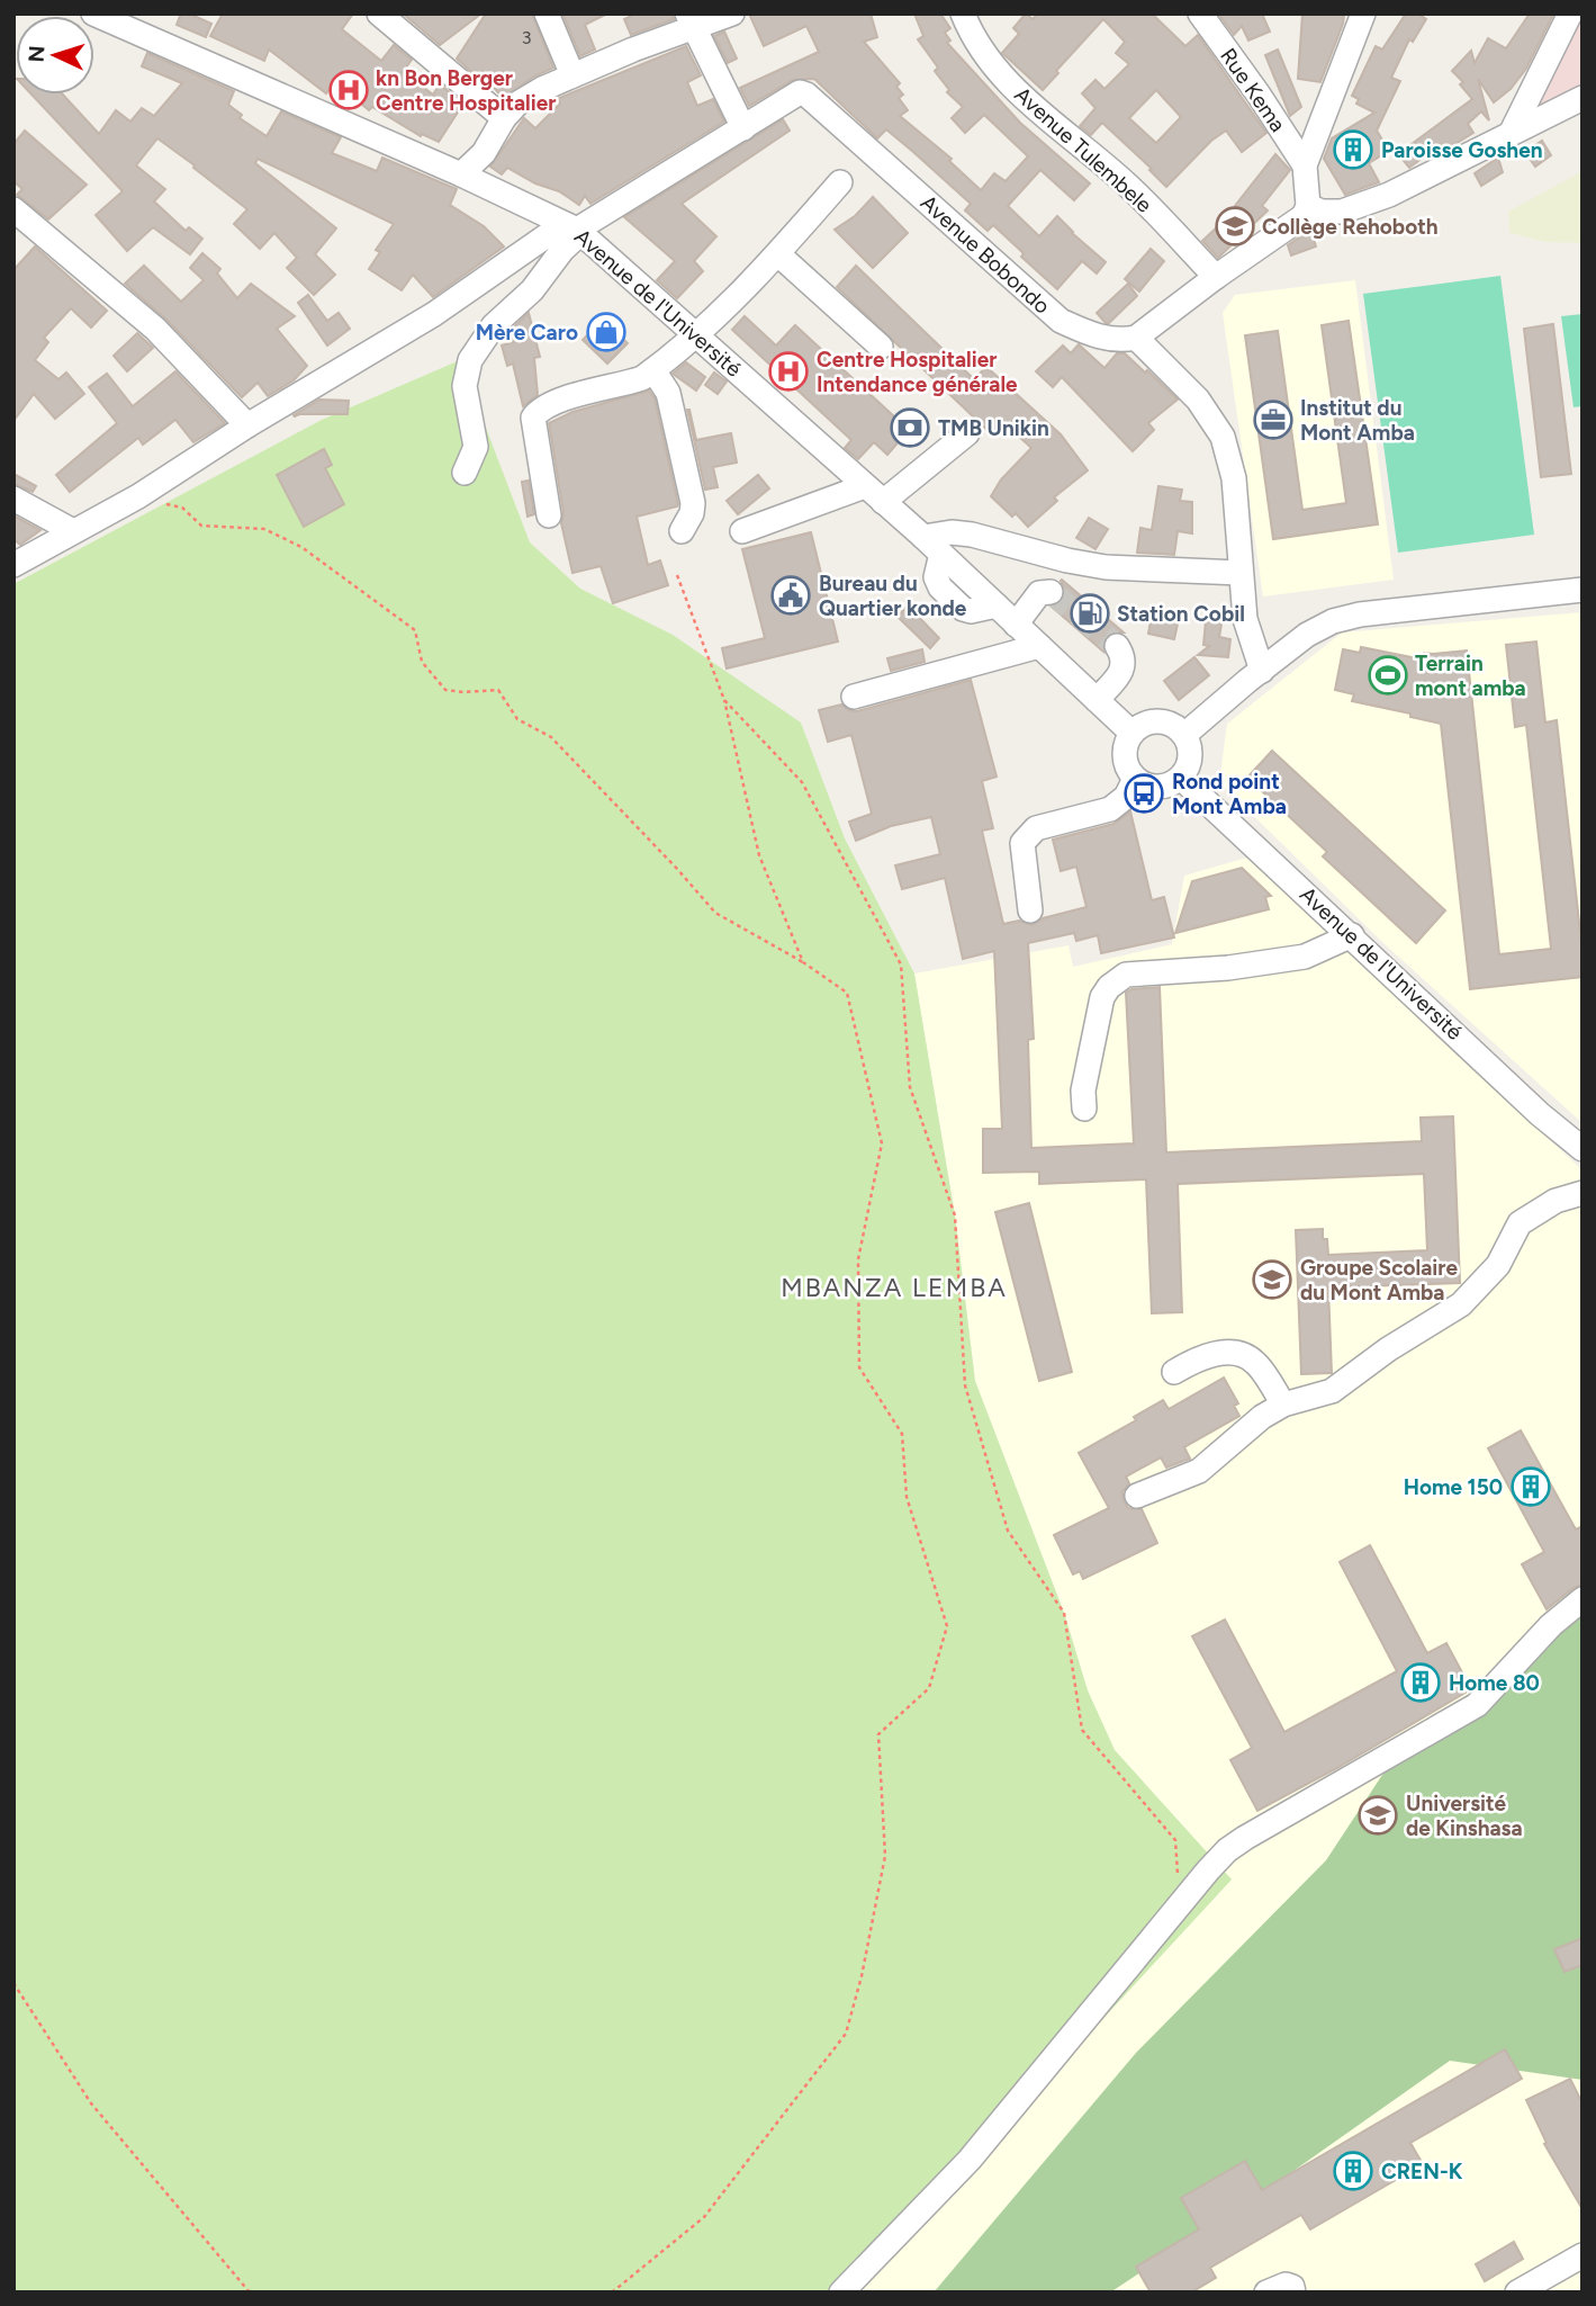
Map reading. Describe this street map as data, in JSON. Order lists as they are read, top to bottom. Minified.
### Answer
{"streets":{"street":["Rue Kema","Avenue Tulembele","Avenue Bobondo","Avenue de l'Université"]},"crossings":[["Avenue Bobondo","Avenue de l'Université"]],"districts":["MBANZA LEMBA"],"places":{"hospital":["kn Bon Berger Centre Hospitalier","Centre Hospitalier Intendance générale"],"building":["Paroisse Goshen","Home 150","Home 80","CREN-K"],"school or university":["Collège Rehoboth","Groupe Scolaire du Mont Amba","Université de Kinshasa"],"shop":["Mère Caro"],"office":["Institut du Mont Amba"],"bank":["TMB Unikin"],"public building":["Bureau du Quartier konde"],"fuel station":["Station Cobil"],"sports":["Terrain mont amba"],"bus stop":["Rond point Mont Amba"]},"house_numbers":["3"],"north":"left"}
